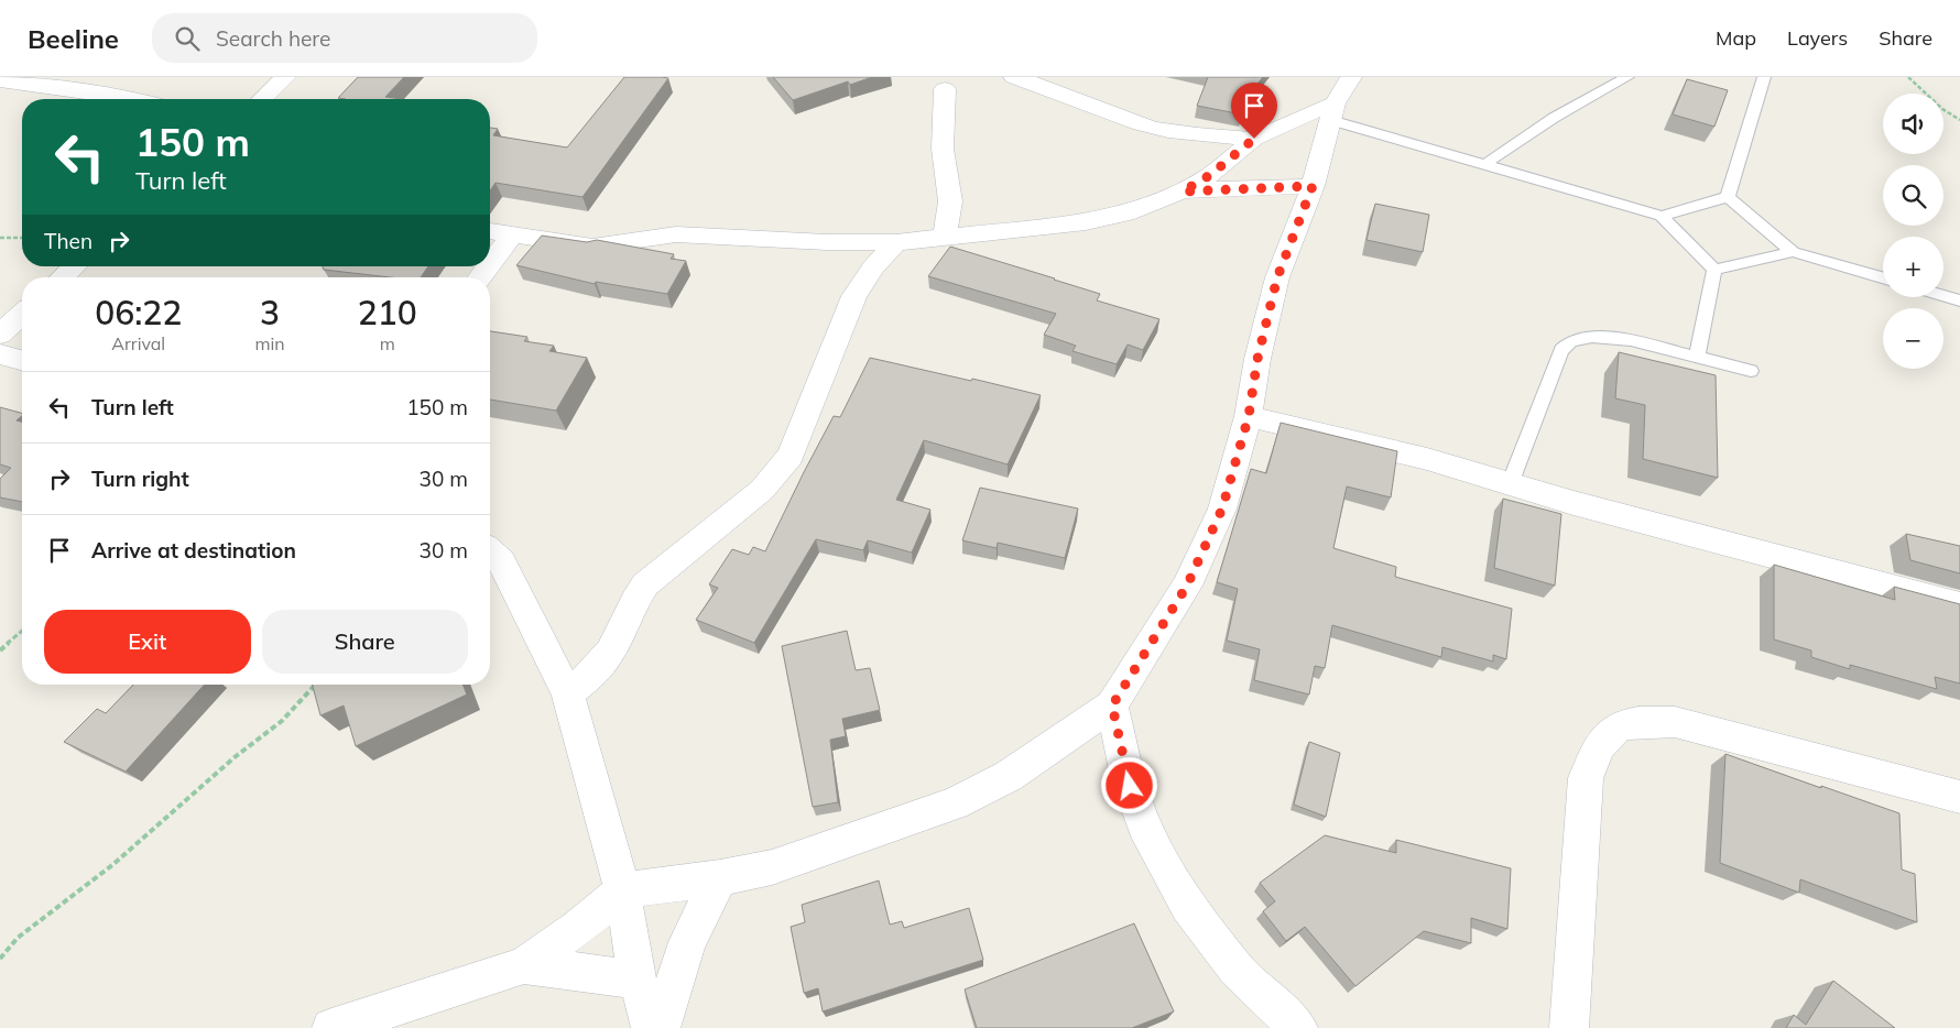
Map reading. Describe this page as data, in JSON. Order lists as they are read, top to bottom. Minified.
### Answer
{"page":{"header":"Beeline","search":"Search here","nav":["Map","Layers","Share"],"map_buttons":["+","−"],"turn":["150 m","Turn left"],"then":"Then","eta":["06:22","Arrival","3","min","210","m"],"list":[{"name":"Turn left","value":"150 m"},{"name":"Turn right","value":"30 m"},{"name":"Arrive at destination","value":"30 m"}],"buttons":["Exit","Share"]}}
